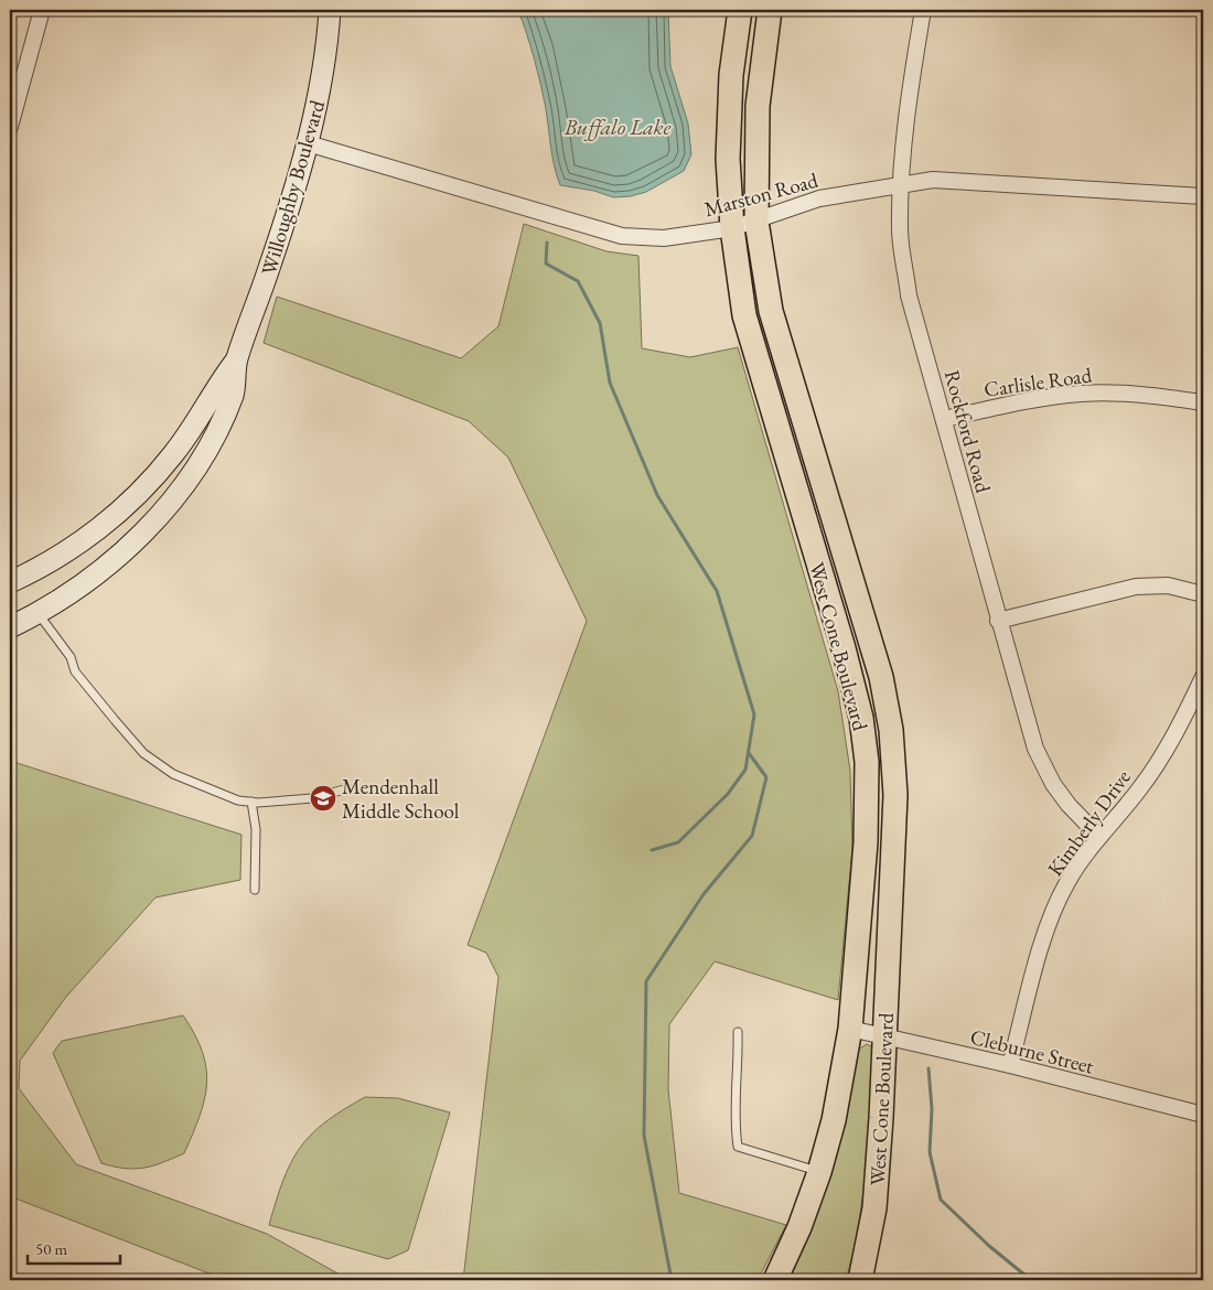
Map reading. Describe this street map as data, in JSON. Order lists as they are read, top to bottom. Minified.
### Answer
{"streets":{"main road":["West Cone Boulevard"],"street":["Willoughby Boulevard","Marston Road","Carlisle Road","Rockford Road","Kimberly Drive","Cleburne Street"]},"crossings":[["Willoughby Boulevard","Marston Road"],["Marston Road","Rockford Road"],["Marston Road","West Cone Boulevard"],["Carlisle Road","Rockford Road"],["Rockford Road","Kimberly Drive"],["West Cone Boulevard","Cleburne Street"],["Kimberly Drive","Cleburne Street"]],"water":["Buffalo Lake"],"places":{"school or university":["Mendenhall Middle School"]},"scale_bar":"50 m"}
